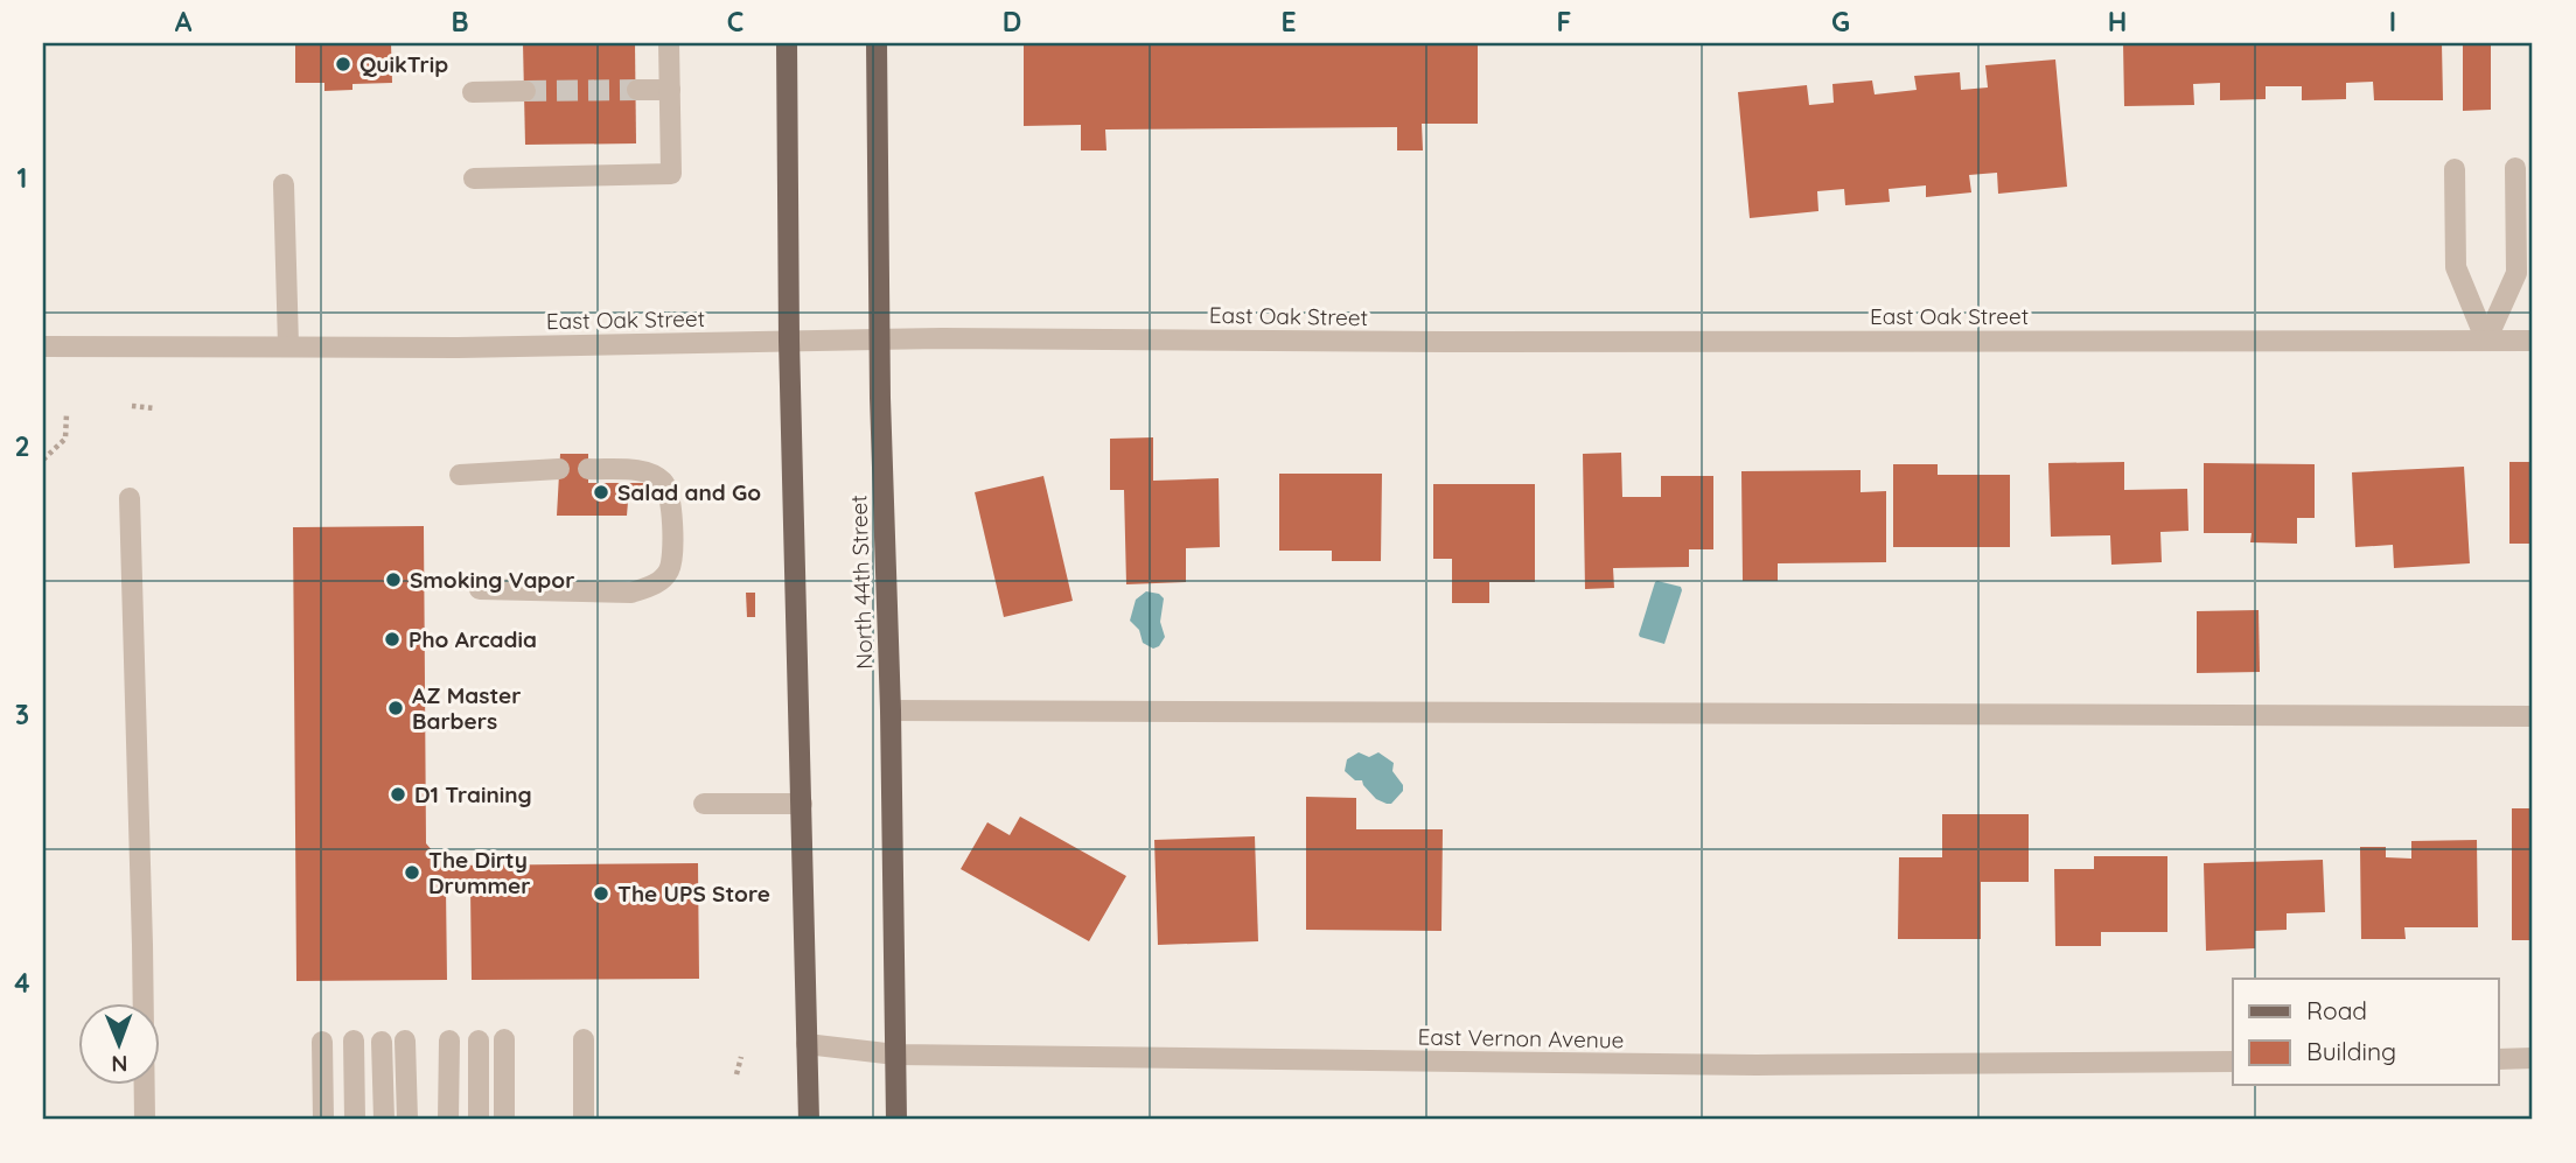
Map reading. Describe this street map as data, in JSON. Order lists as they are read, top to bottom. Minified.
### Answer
{"streets":{"main road":["North 44th Street"],"street":["East Oak Street","East Vernon Avenue"]},"crossings":[["East Oak Street","North 44th Street"],["North 44th Street","East Vernon Avenue"]],"places":["QuikTrip","Salad and Go","Smoking Vapor","Pho Arcadia","AZ Master Barbers","D1 Training","The Dirty Drummer","The UPS Store"],"legend":["Road","Building"],"north":"bottom","grid":{"columns":["A","B","C","D","E","F","G","H","I"],"rows":["1","2","3","4"]}}
